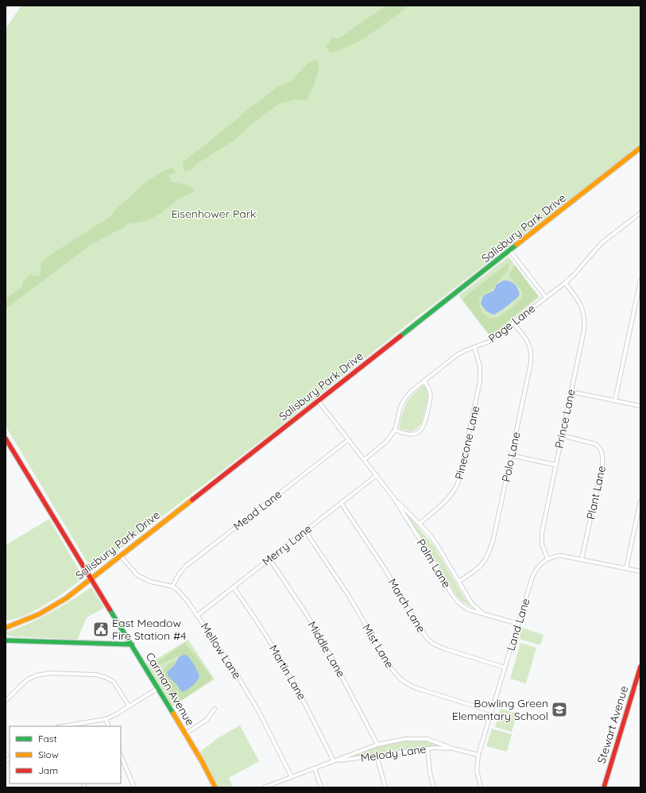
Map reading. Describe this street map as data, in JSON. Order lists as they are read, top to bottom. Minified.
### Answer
{"streets":{"main road":["Salisbury Park Drive","Carman Avenue","Stewart Avenue"],"street":["Page Lane","Prince Lane","Pinecone Lane","Polo Lane","Plant Lane","Mead Lane","Merry Lane","Palm Lane","March Lane","Land Lane","Mist Lane","Middle Lane","Mellow Lane","Martin Lane","Melody Lane"]},"crossings":[["Salisbury Park Drive","Palm Lane"],["Salisbury Park Drive","Mellow Lane"],["Salisbury Park Drive","Carman Avenue"],["Page Lane","Prince Lane"],["Page Lane","Pinecone Lane"],["Page Lane","Polo Lane"],["Page Lane","Palm Lane"],["Prince Lane","Plant Lane"],["Prince Lane","Land Lane"],["Pinecone Lane","Palm Lane"],["Polo Lane","Palm Lane"],["Mead Lane","Palm Lane"],["Mead Lane","Mellow Lane"],["Merry Lane","Palm Lane"],["Merry Lane","March Lane"],["Merry Lane","Mist Lane"],["Merry Lane","Middle Lane"],["Merry Lane","Mellow Lane"],["Merry Lane","Martin Lane"],["Palm Lane","Land Lane"],["March Lane","Land Lane"],["Land Lane","Mist Lane"],["Land Lane","Melody Lane"],["Middle Lane","Melody Lane"],["Mellow Lane","Melody Lane"],["Martin Lane","Melody Lane"]],"parks":["Eisenhower Park"],"places":{"public building":["East Meadow Fire Station #4"],"school or university":["Bowling Green Elementary School"]},"legend":["Fast","Slow","Jam"]}
